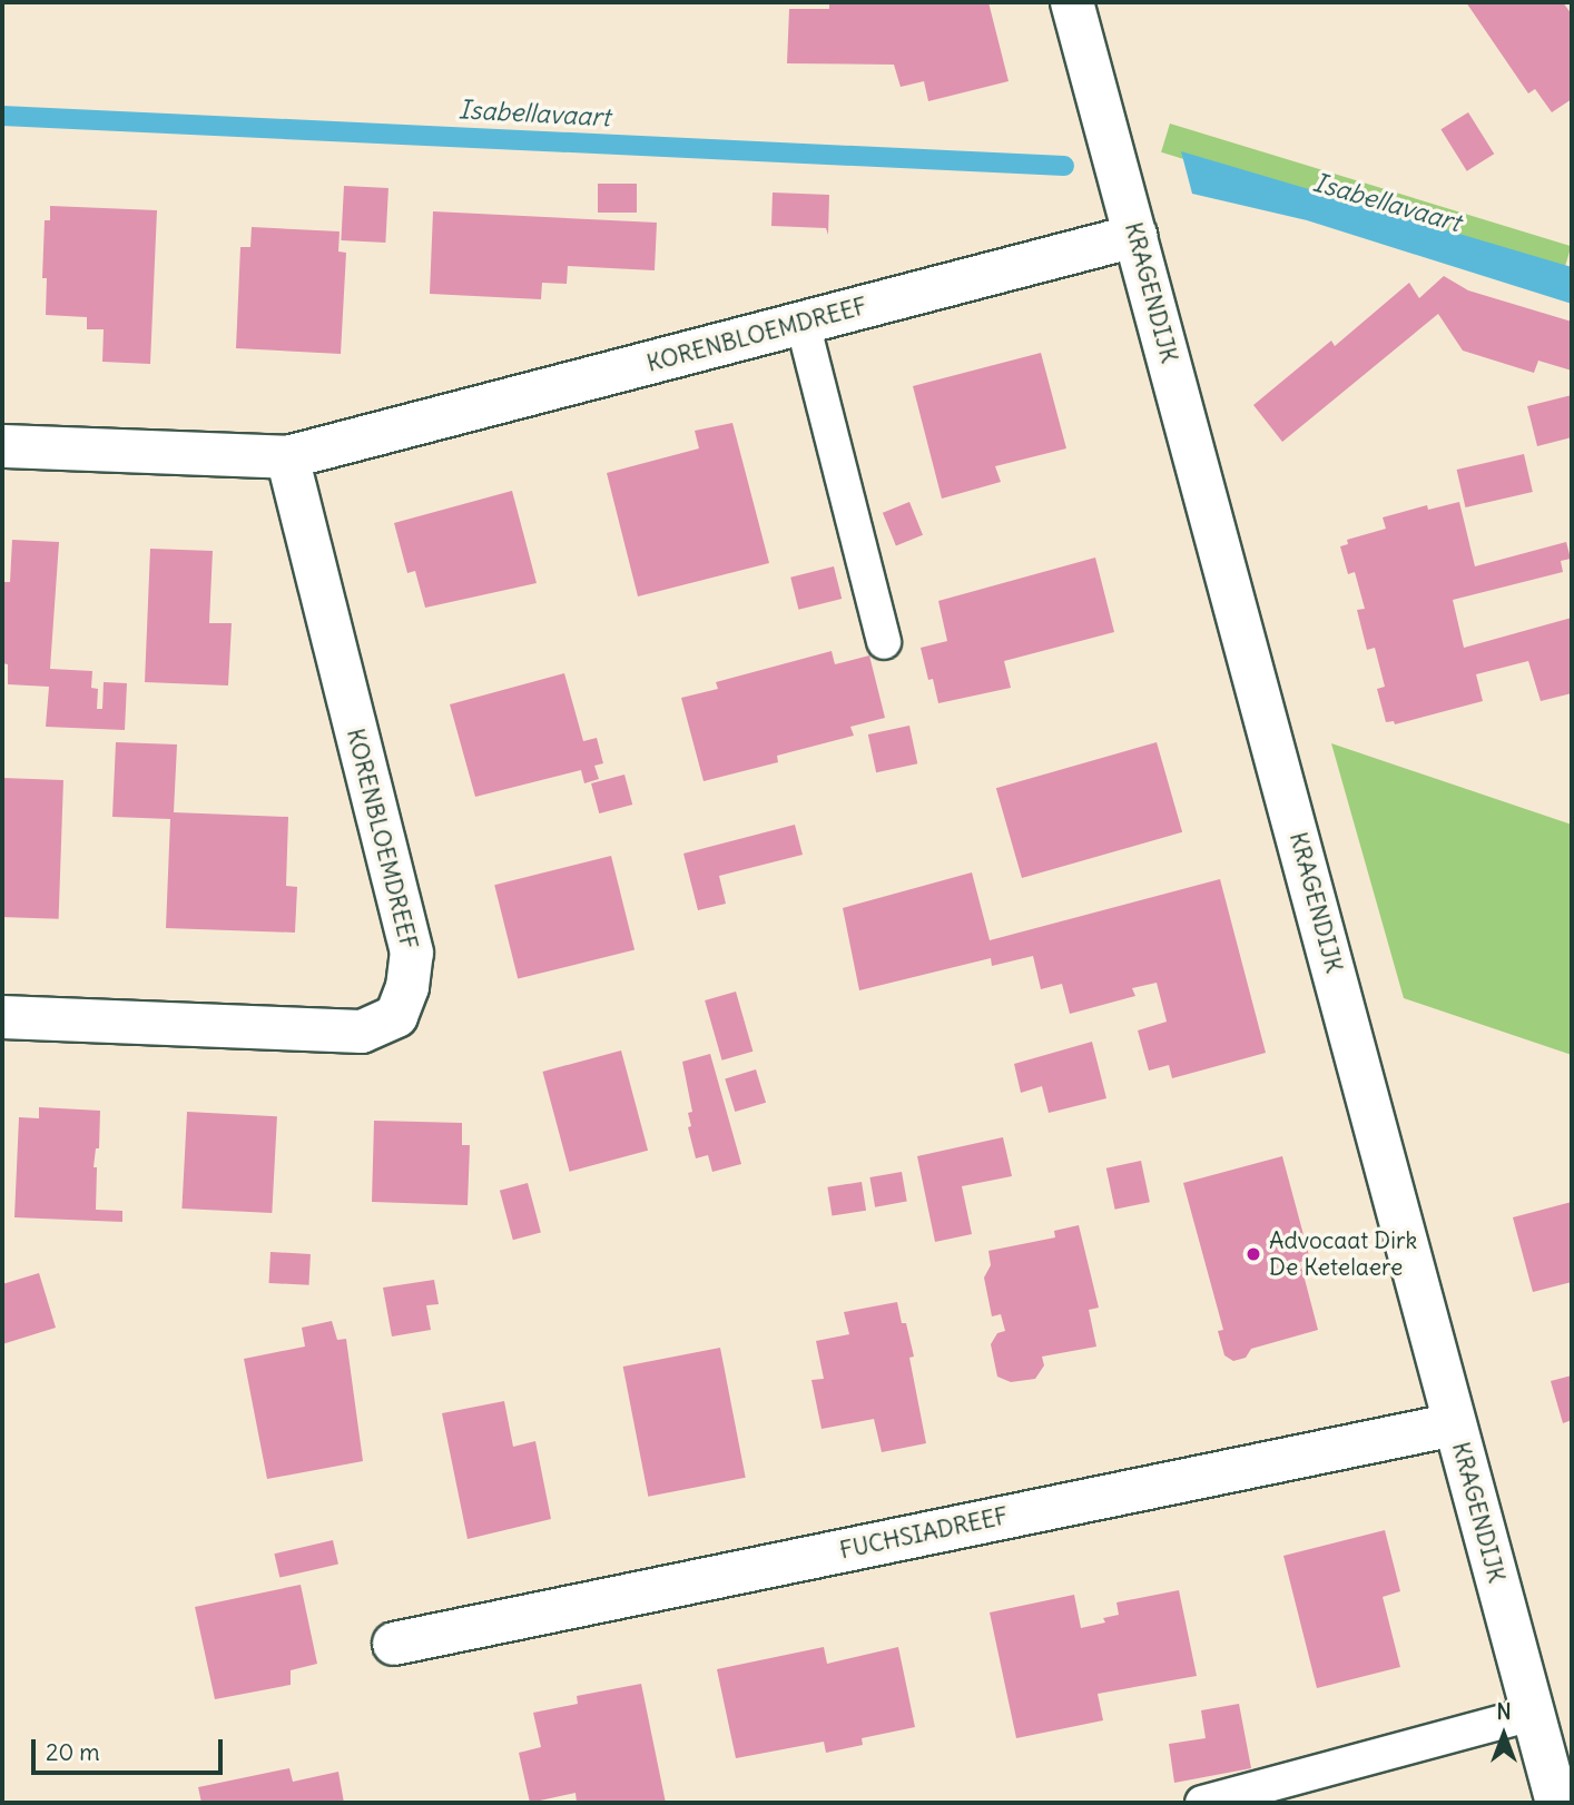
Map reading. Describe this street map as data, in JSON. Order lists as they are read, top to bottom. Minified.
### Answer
{"streets":{"street":["KRAGENDIJK","KORENBLOEMDREEF","FUCHSIADREEF"]},"crossings":[["KRAGENDIJK","KORENBLOEMDREEF"],["KRAGENDIJK","FUCHSIADREEF"]],"water":["Isabellavaart"],"places":["Advocaat Dirk De Ketelaere"],"scale_bar":"20 m","north":"top"}
